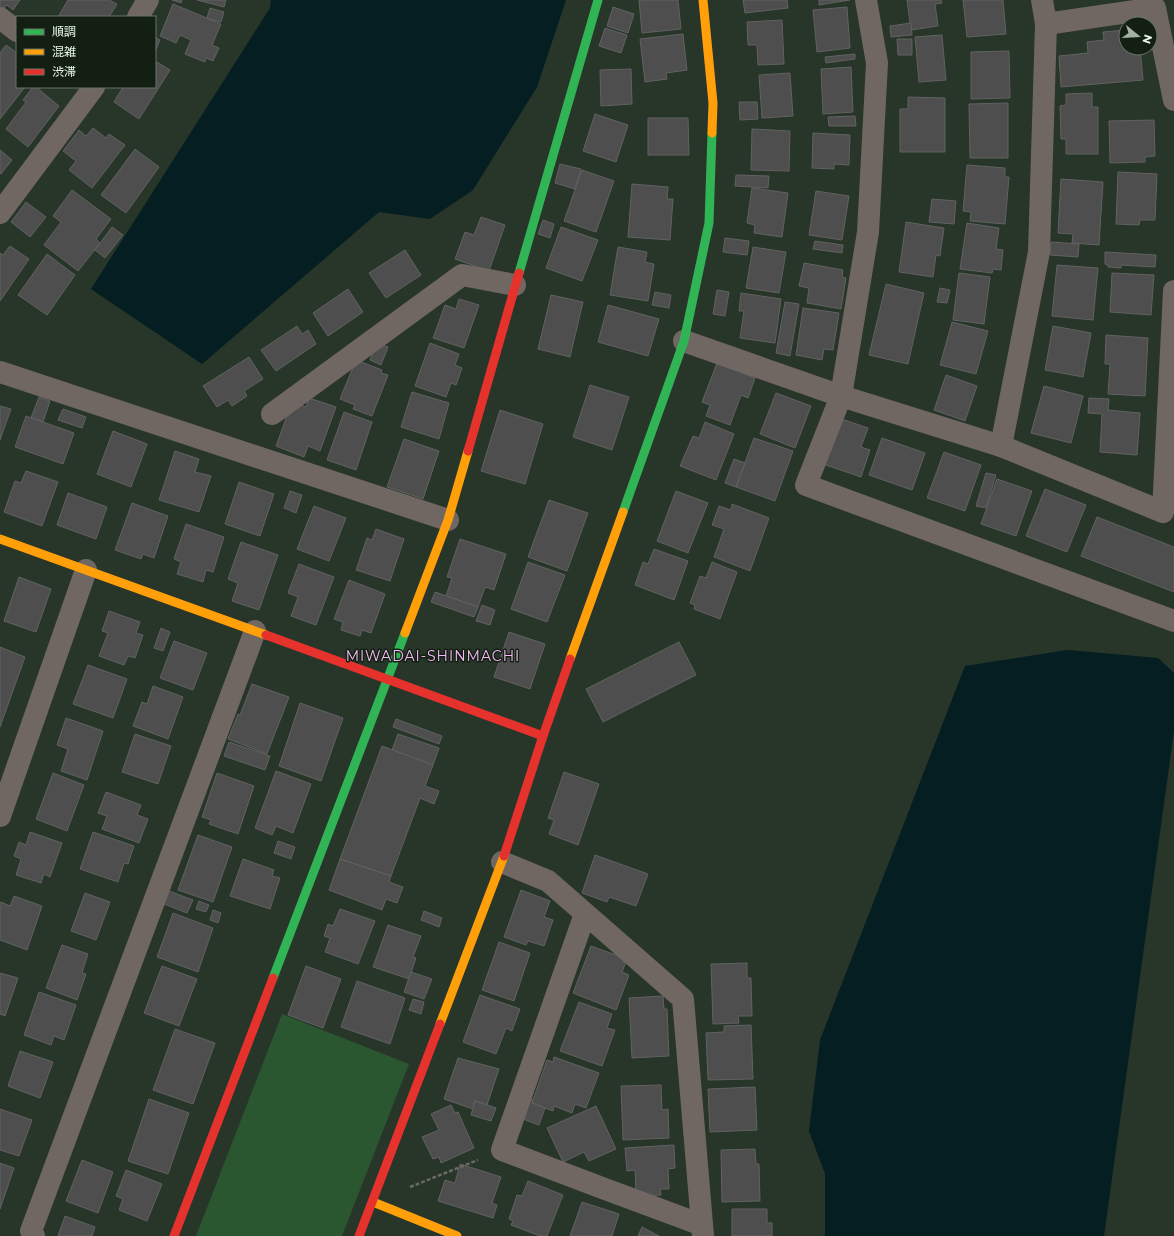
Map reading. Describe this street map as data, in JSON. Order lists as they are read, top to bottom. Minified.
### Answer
{"districts":["MIWADAI-SHINMACHI"],"legend":["順調","混雑","渋滞"],"north":"right"}
